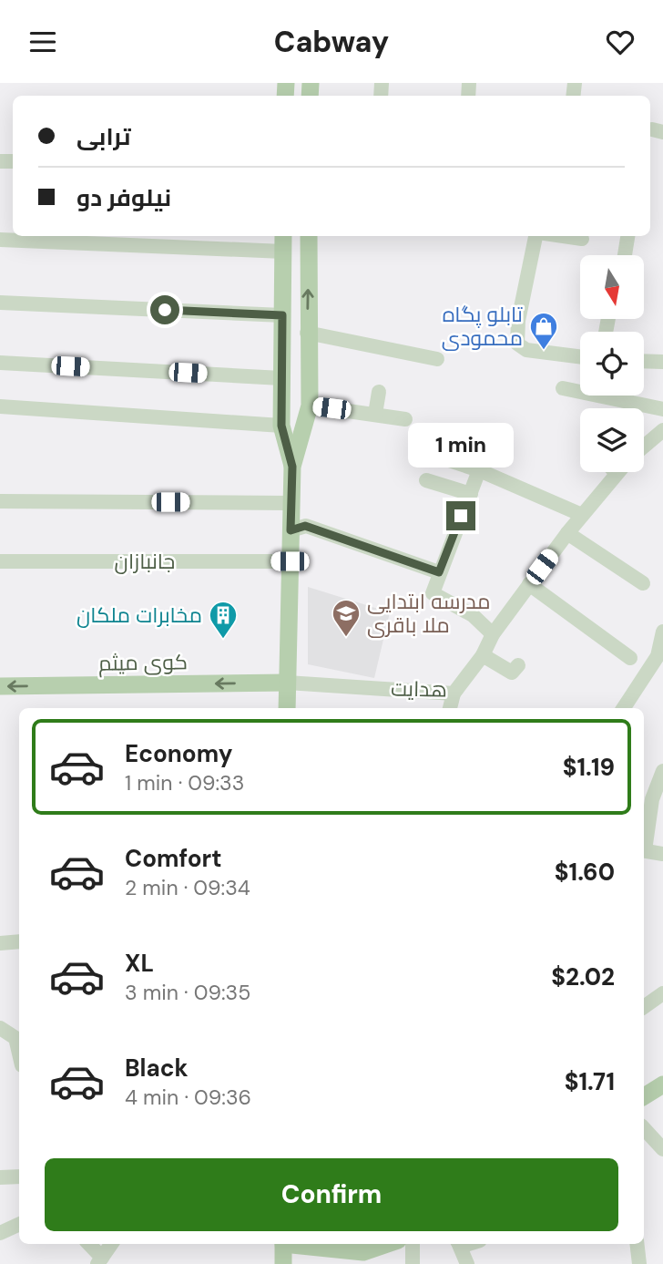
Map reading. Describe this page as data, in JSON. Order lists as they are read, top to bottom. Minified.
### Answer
{"streets":{"main road":["کوی میثم"],"street":["جانبازان","هدایت"]},"crossings":[["کوی میثم","هدایت"]],"one_way":["کوی میثم"],"places":{"shop":["تابلو پگاه محمودی"],"school or university":["مدرسه ابتدایی ملا باقری"],"building":["مخابرات ملکان"]},"north":"bottom","page":{"header":"Cabway","banner":["ترابی","نیلوفر دو"],"bubble":"1 min","list":[{"name":"Economy","note":"1 min · 09:33","value":"$1.19"},{"name":"Comfort","note":"2 min · 09:34","value":"$1.60"},{"name":"XL","note":"3 min · 09:35","value":"$2.02"},{"name":"Black","note":"4 min · 09:36","value":"$1.71"}],"buttons":"Confirm"}}
